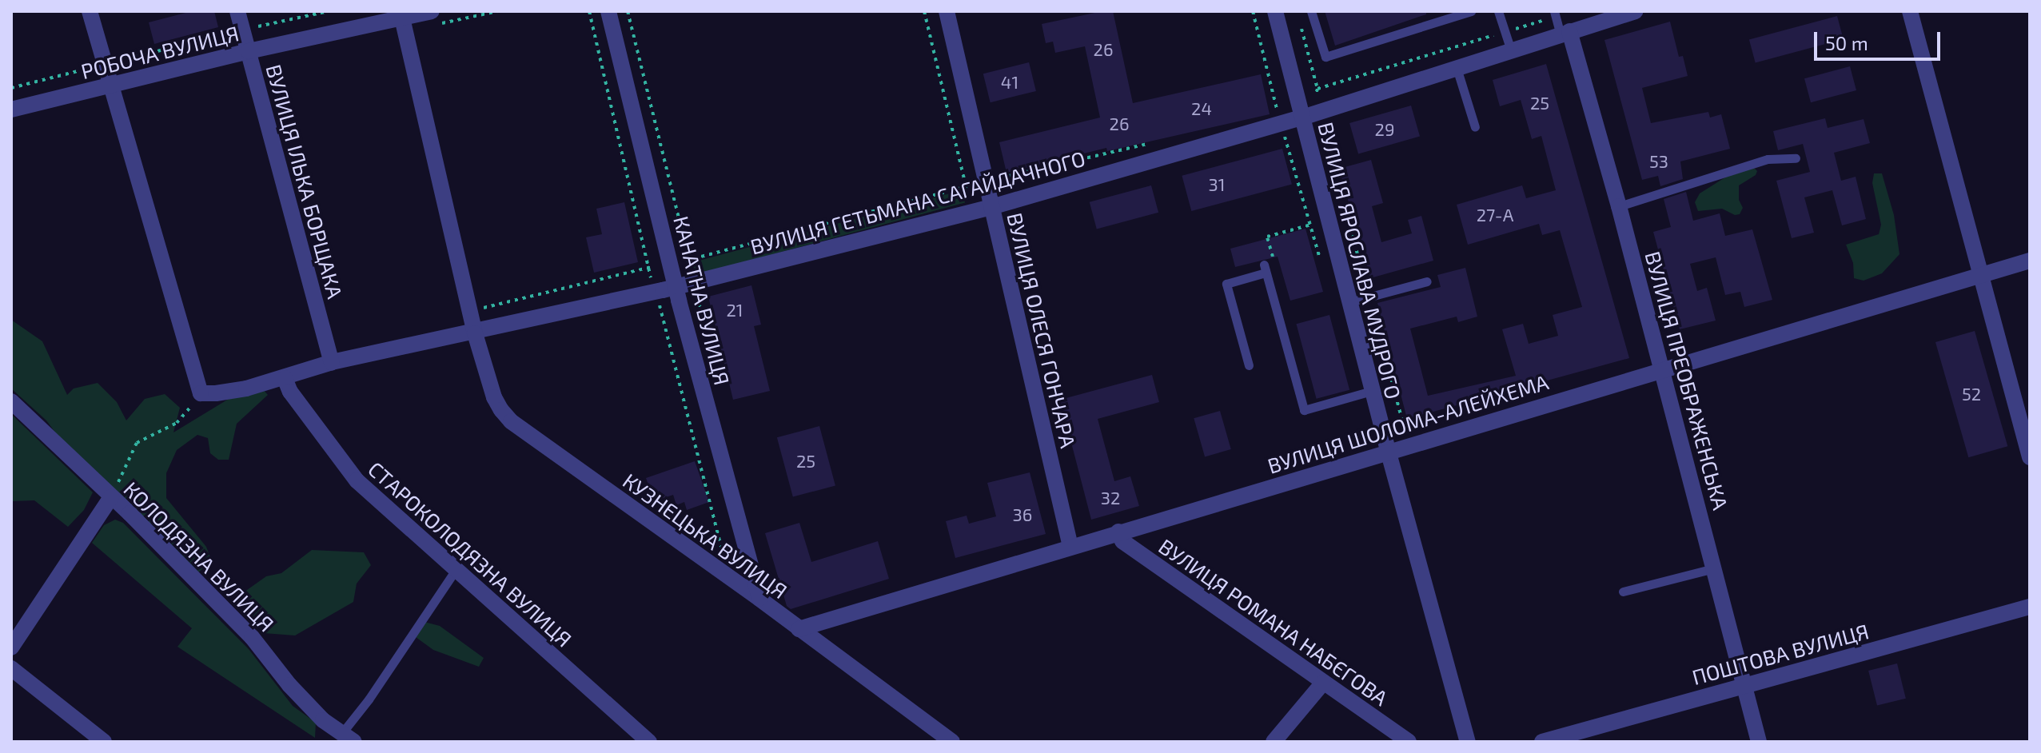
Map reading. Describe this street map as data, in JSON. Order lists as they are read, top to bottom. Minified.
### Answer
{"streets":{"street":["РОБОЧА ВУЛИЦЯ","ВУЛИЦЯ ІЛЬКА БОРЩАКА","ВУЛИЦЯ ГЕТЬМАНА САГАЙДАЧНОГО","ВУЛИЦЯ ЯРОСЛАВА МУДРОГО","КАНАТНА ВУЛИЦЯ","ВУЛИЦЯ ОЛЕСЯ ГОНЧАРА","ВУЛИЦЯ ПРЕОБРАЖЕНСЬКА","ВУЛИЦЯ ШОЛОМА-АЛЕЙХЕМА","КУЗНЕЦЬКА ВУЛИЦЯ","СТАРОКОЛОДЯЗНА ВУЛИЦЯ","КОЛОДЯЗНА ВУЛИЦЯ","ВУЛИЦЯ РОМАНА НАБЄГОВА","ПОШТОВА ВУЛИЦЯ"]},"crossings":[["РОБОЧА ВУЛИЦЯ","ВУЛИЦЯ ІЛЬКА БОРЩАКА"],["РОБОЧА ВУЛИЦЯ","КУЗНЕЦЬКА ВУЛИЦЯ"],["ВУЛИЦЯ ІЛЬКА БОРЩАКА","ВУЛИЦЯ ГЕТЬМАНА САГАЙДАЧНОГО"],["ВУЛИЦЯ ГЕТЬМАНА САГАЙДАЧНОГО","ВУЛИЦЯ ЯРОСЛАВА МУДРОГО"],["ВУЛИЦЯ ГЕТЬМАНА САГАЙДАЧНОГО","КАНАТНА ВУЛИЦЯ"],["ВУЛИЦЯ ГЕТЬМАНА САГАЙДАЧНОГО","ВУЛИЦЯ ОЛЕСЯ ГОНЧАРА"],["ВУЛИЦЯ ГЕТЬМАНА САГАЙДАЧНОГО","ВУЛИЦЯ ПРЕОБРАЖЕНСЬКА"],["ВУЛИЦЯ ГЕТЬМАНА САГАЙДАЧНОГО","КУЗНЕЦЬКА ВУЛИЦЯ"],["ВУЛИЦЯ ГЕТЬМАНА САГАЙДАЧНОГО","СТАРОКОЛОДЯЗНА ВУЛИЦЯ"],["ВУЛИЦЯ ЯРОСЛАВА МУДРОГО","ВУЛИЦЯ ШОЛОМА-АЛЕЙХЕМА"],["КАНАТНА ВУЛИЦЯ","КУЗНЕЦЬКА ВУЛИЦЯ"],["ВУЛИЦЯ ОЛЕСЯ ГОНЧАРА","ВУЛИЦЯ ШОЛОМА-АЛЕЙХЕМА"],["ВУЛИЦЯ ПРЕОБРАЖЕНСЬКА","ВУЛИЦЯ ШОЛОМА-АЛЕЙХЕМА"],["ВУЛИЦЯ ПРЕОБРАЖЕНСЬКА","ПОШТОВА ВУЛИЦЯ"],["ВУЛИЦЯ ШОЛОМА-АЛЕЙХЕМА","КУЗНЕЦЬКА ВУЛИЦЯ"],["ВУЛИЦЯ ШОЛОМА-АЛЕЙХЕМА","ВУЛИЦЯ РОМАНА НАБЄГОВА"]],"house_numbers":["26","41","25","24","26","29","53","31","27-А","21","52","25","32","36"],"scale_bar":"50 m"}
